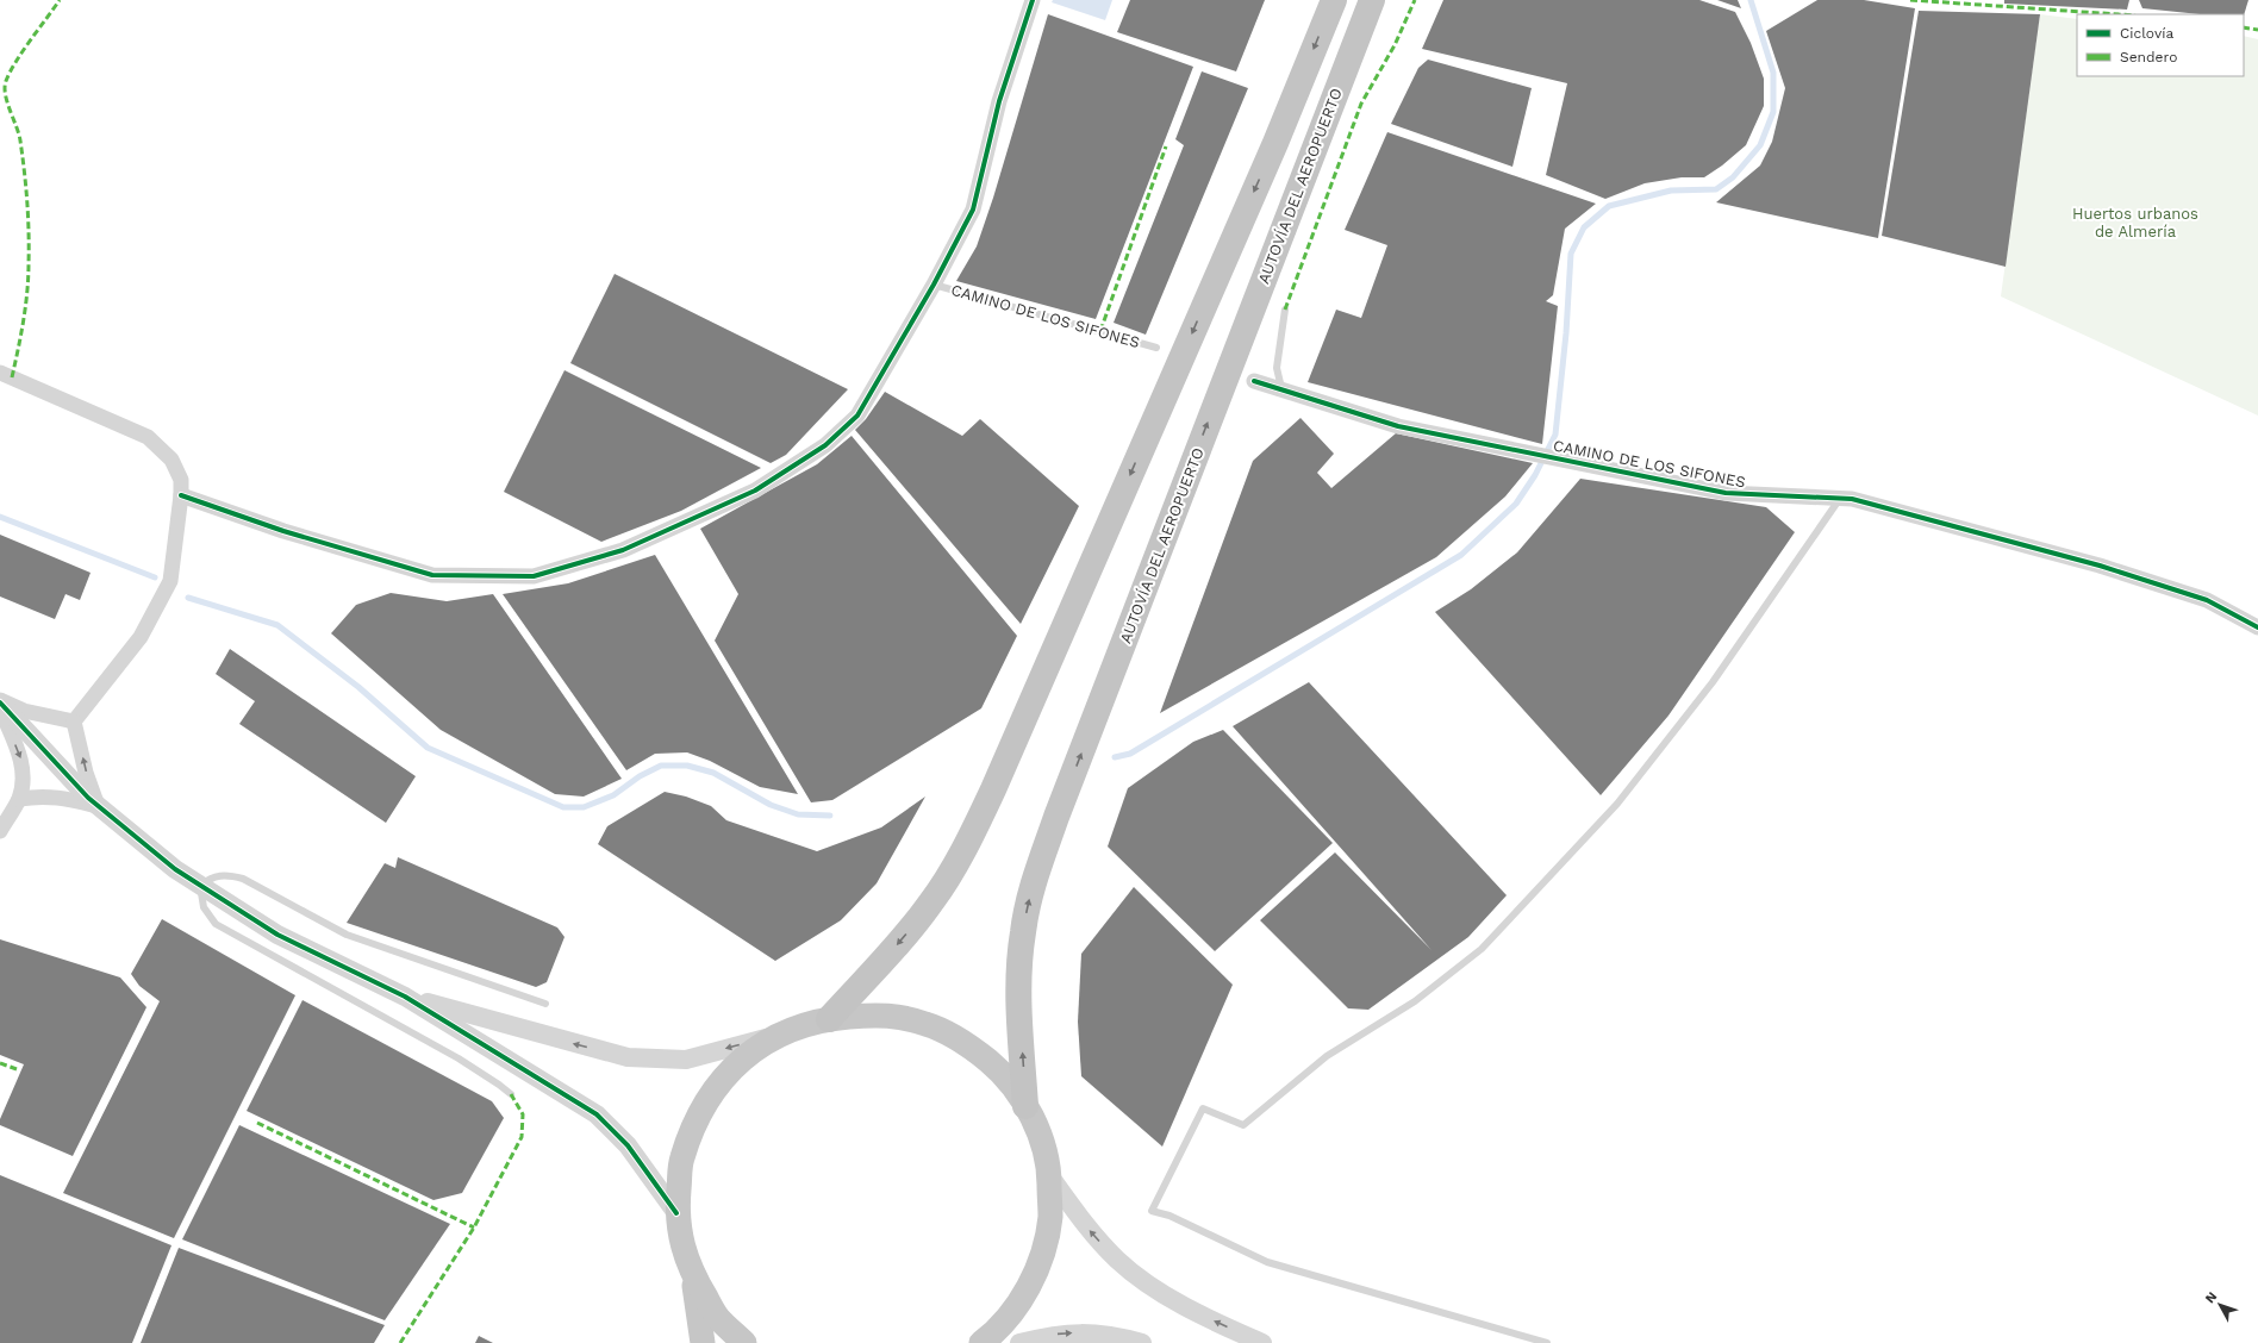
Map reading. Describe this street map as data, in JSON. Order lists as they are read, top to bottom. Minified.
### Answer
{"streets":{"highway":["AUTOVÍA DEL AEROPUERTO"],"street":["CAMINO DE LOS SIFONES"]},"parks":["Huertos urbanos de Almería"],"legend":["Ciclovía","Sendero"],"north":"top left"}
